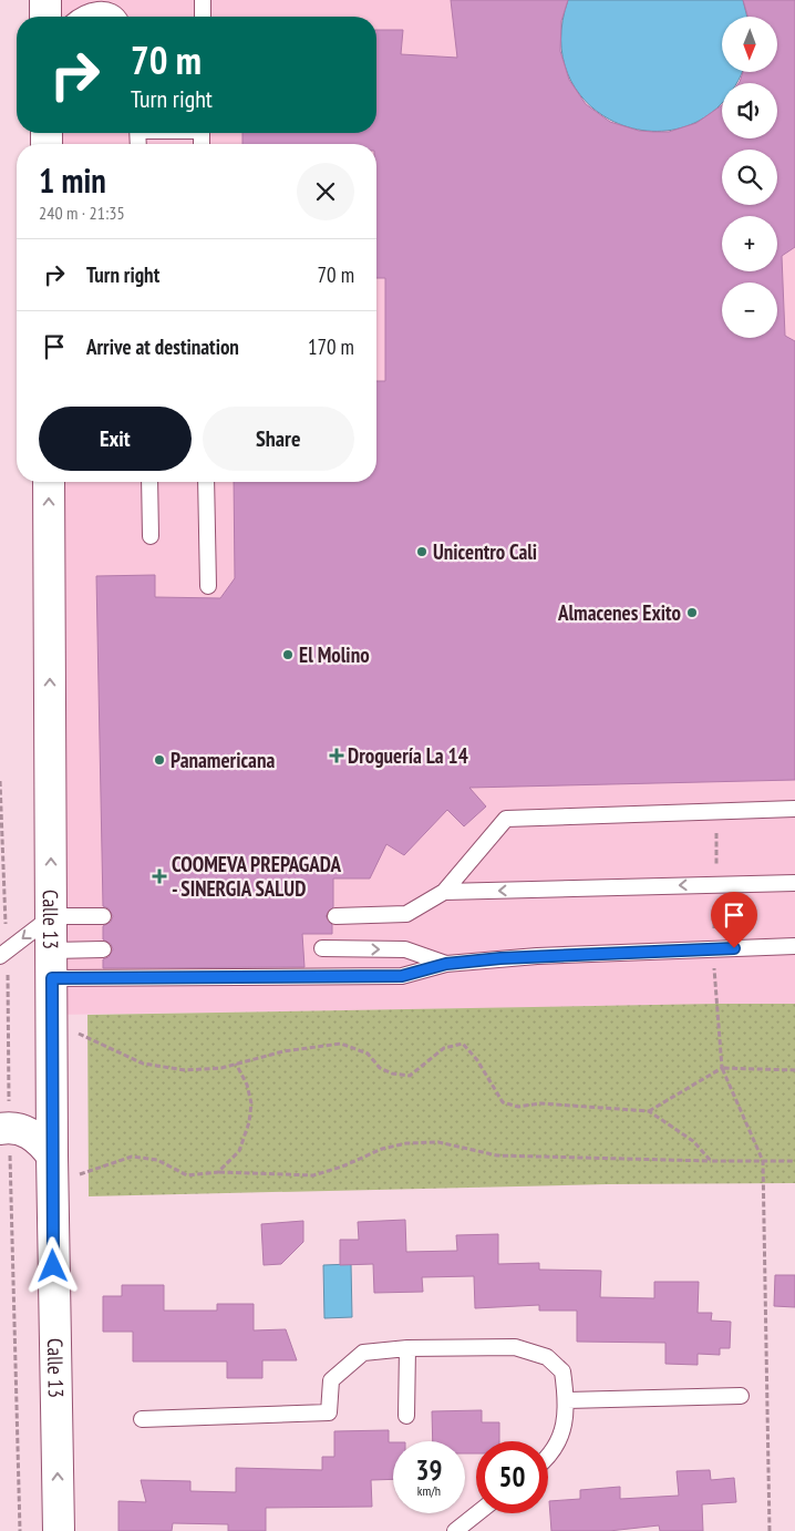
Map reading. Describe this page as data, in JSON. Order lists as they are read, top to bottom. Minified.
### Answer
{"streets":{"main road":["Calle 13"]},"one_way":["Calle 13"],"places":{"other":["Unicentro Cali","Almacenes Exito","El Molino","Panamericana"],"health":["Droguería La 14","COOMEVA PREPAGADA - SINERGIA SALUD"]},"north":"bottom","page":{"map_buttons":["+","−"],"turn":["70 m","Turn right"],"heading":["1 min","240 m · 21:35"],"list":[{"name":"Turn right","value":"70 m"},{"name":"Arrive at destination","value":"170 m"}],"buttons":["Exit","Share"],"speed":"39 km/h","limit":"50"}}
